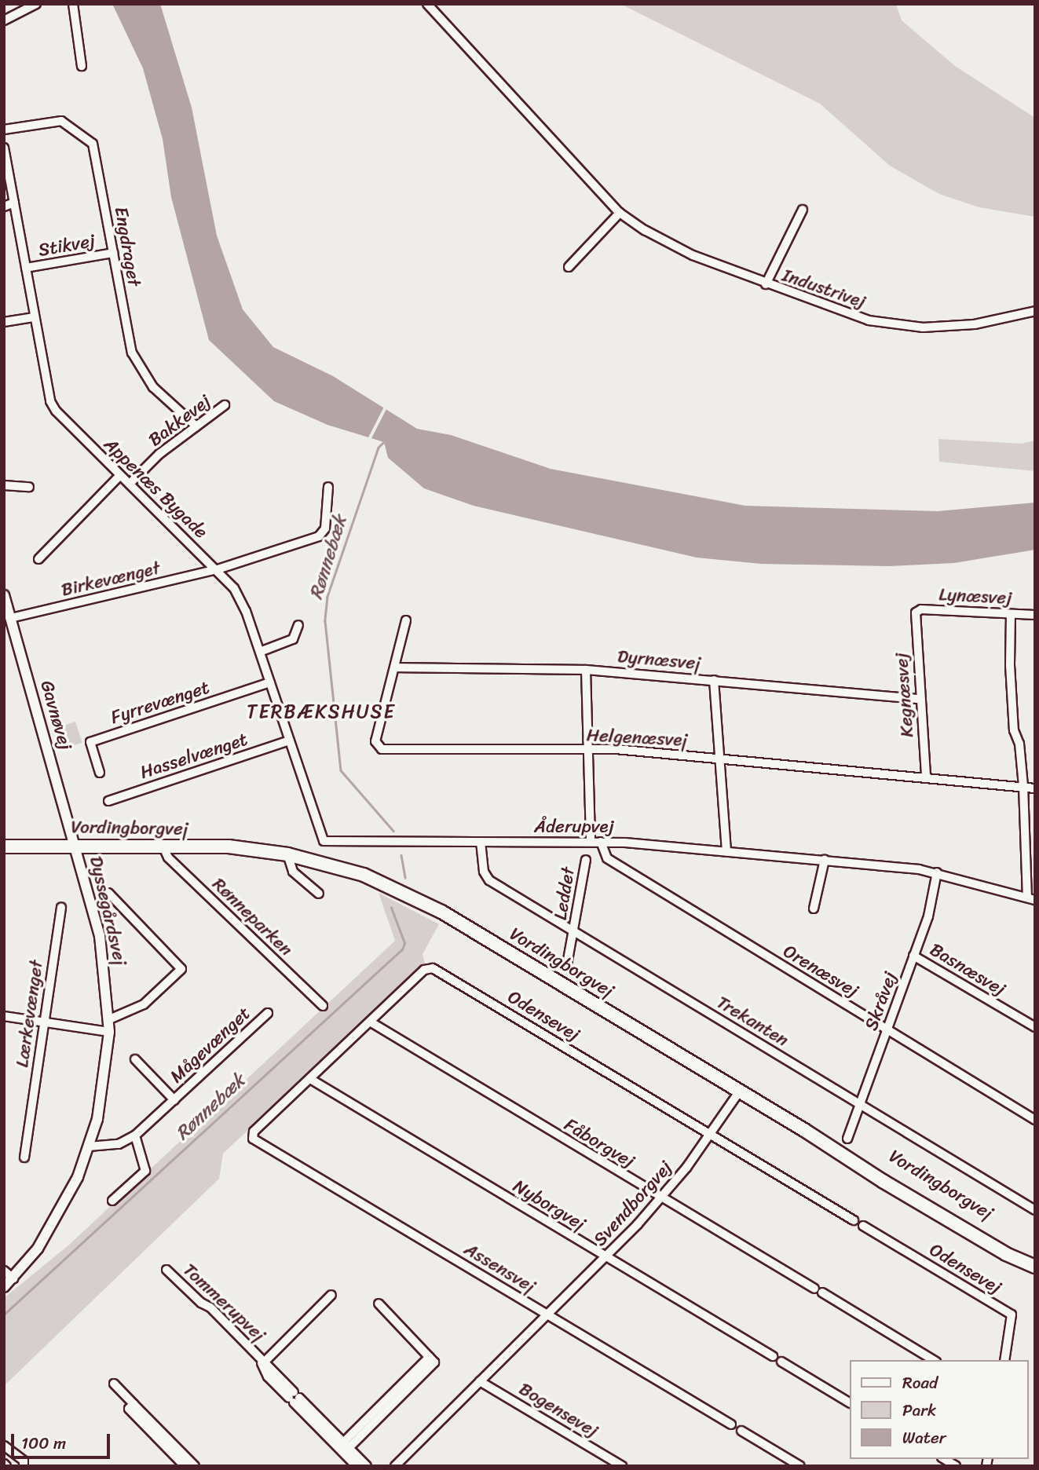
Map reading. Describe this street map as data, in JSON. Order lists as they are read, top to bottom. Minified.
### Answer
{"streets":{"main road":["Vordingborgvej"],"street":["Stikvej","Engdraget","Industrivej","Bakkevej","Appenæs Bygade","Birkevænget","Lynæsvej","Dyrnæsvej","Kegnæsvej","Fyrrevænget","Gavnøvej","Helgenæsvej","Hasselvænget","Åderupvej","Leddet","Dyssegårdsvej","Rønneparken","Basnæsvej","Orenæsvej","Skråvej","Lærkevænget","Odensevej","Trekanten","Mågevænget","Fåborgvej","Svendborgvej","Nyborgvej","Assensvej","Tommerupvej","Bogensevej"]},"crossings":[["Stikvej","Engdraget"],["Stikvej","Appenæs Bygade"],["Engdraget","Bakkevej"],["Bakkevej","Appenæs Bygade"],["Appenæs Bygade","Birkevænget"],["Appenæs Bygade","Fyrrevænget"],["Appenæs Bygade","Hasselvænget"],["Appenæs Bygade","Åderupvej"],["Birkevænget","Gavnøvej"],["Lynæsvej","Kegnæsvej"],["Dyrnæsvej","Kegnæsvej"],["Dyrnæsvej","Helgenæsvej"],["Kegnæsvej","Helgenæsvej"],["Gavnøvej","Vordingborgvej"],["Gavnøvej","Dyssegårdsvej"],["Åderupvej","Orenæsvej"],["Åderupvej","Skråvej"],["Åderupvej","Trekanten"],["Vordingborgvej","Dyssegårdsvej"],["Vordingborgvej","Rønneparken"],["Vordingborgvej","Svendborgvej"],["Leddet","Trekanten"],["Dyssegårdsvej","Mågevænget"],["Basnæsvej","Skråvej"],["Orenæsvej","Skråvej"],["Skråvej","Trekanten"],["Odensevej","Fåborgvej"],["Odensevej","Svendborgvej"],["Odensevej","Nyborgvej"],["Odensevej","Assensvej"],["Fåborgvej","Svendborgvej"],["Svendborgvej","Nyborgvej"],["Svendborgvej","Assensvej"],["Svendborgvej","Bogensevej"]],"districts":["TERBÆKSHUSE"],"water":["Rønnebæk"],"legend":["Road","Park","Water"],"scale_bar":"100 m"}
